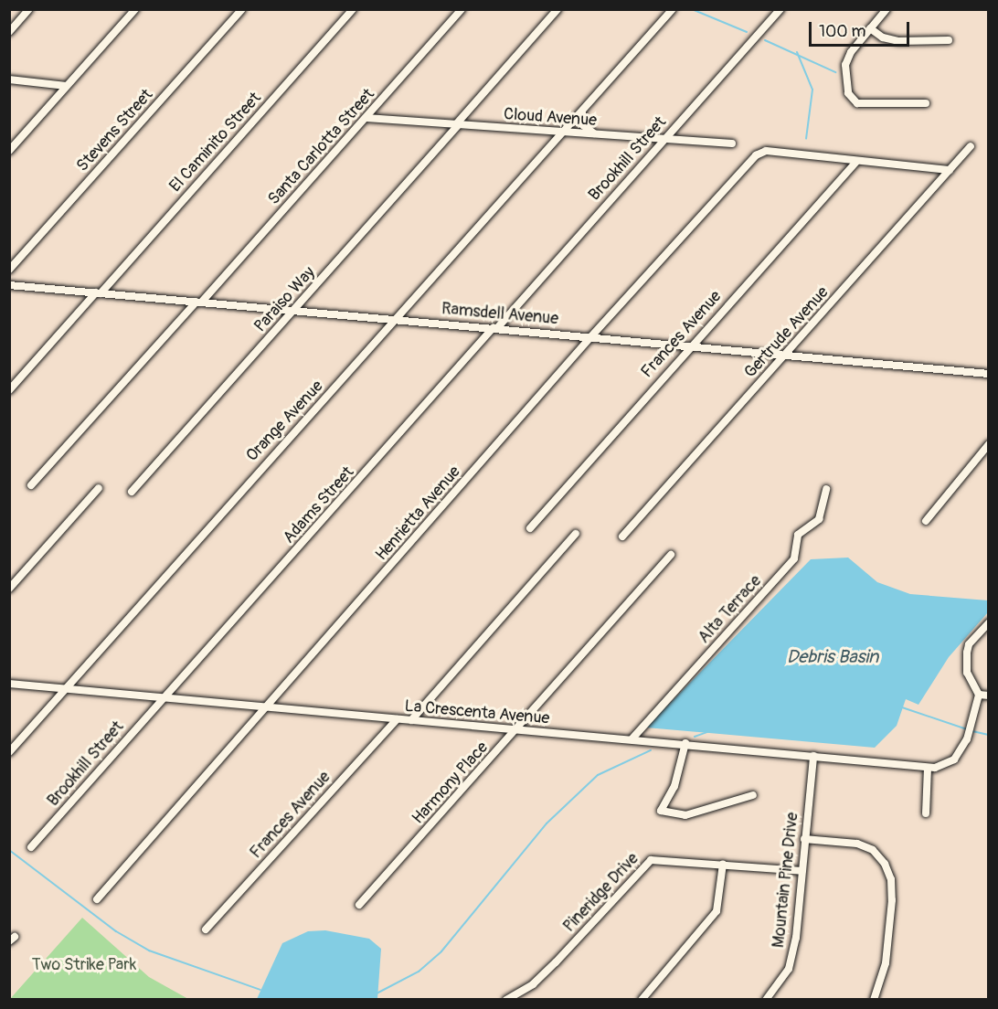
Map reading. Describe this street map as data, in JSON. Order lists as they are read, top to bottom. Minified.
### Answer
{"streets":{"street":["Cloud Avenue","Stevens Street","El Caminito Street","Santa Carlotta Street","Brookhill Street","Paraiso Way","Ramsdell Avenue","Gertrude Avenue","Frances Avenue","Orange Avenue","Adams Street","Henrietta Avenue","Alta Terrace","La Crescenta Avenue","Harmony Place","Mountain Pine Drive","Pineridge Drive"]},"crossings":[["Cloud Avenue","Santa Carlotta Street"],["Cloud Avenue","Brookhill Street"],["Cloud Avenue","Paraiso Way"],["Cloud Avenue","Orange Avenue"],["El Caminito Street","Ramsdell Avenue"],["Santa Carlotta Street","Ramsdell Avenue"],["Brookhill Street","Ramsdell Avenue"],["Brookhill Street","Adams Street"],["Brookhill Street","La Crescenta Avenue"],["Paraiso Way","Ramsdell Avenue"],["Ramsdell Avenue","Gertrude Avenue"],["Ramsdell Avenue","Frances Avenue"],["Ramsdell Avenue","Orange Avenue"],["Ramsdell Avenue","Adams Street"],["Ramsdell Avenue","Henrietta Avenue"],["Frances Avenue","Henrietta Avenue"],["Frances Avenue","La Crescenta Avenue"],["Orange Avenue","La Crescenta Avenue"],["Adams Street","La Crescenta Avenue"],["Henrietta Avenue","La Crescenta Avenue"],["Alta Terrace","La Crescenta Avenue"],["La Crescenta Avenue","Harmony Place"],["La Crescenta Avenue","Mountain Pine Drive"],["Mountain Pine Drive","Pineridge Drive"]],"water":["Debris Basin"],"parks":["Two Strike Park"],"scale_bar":"100 m"}
